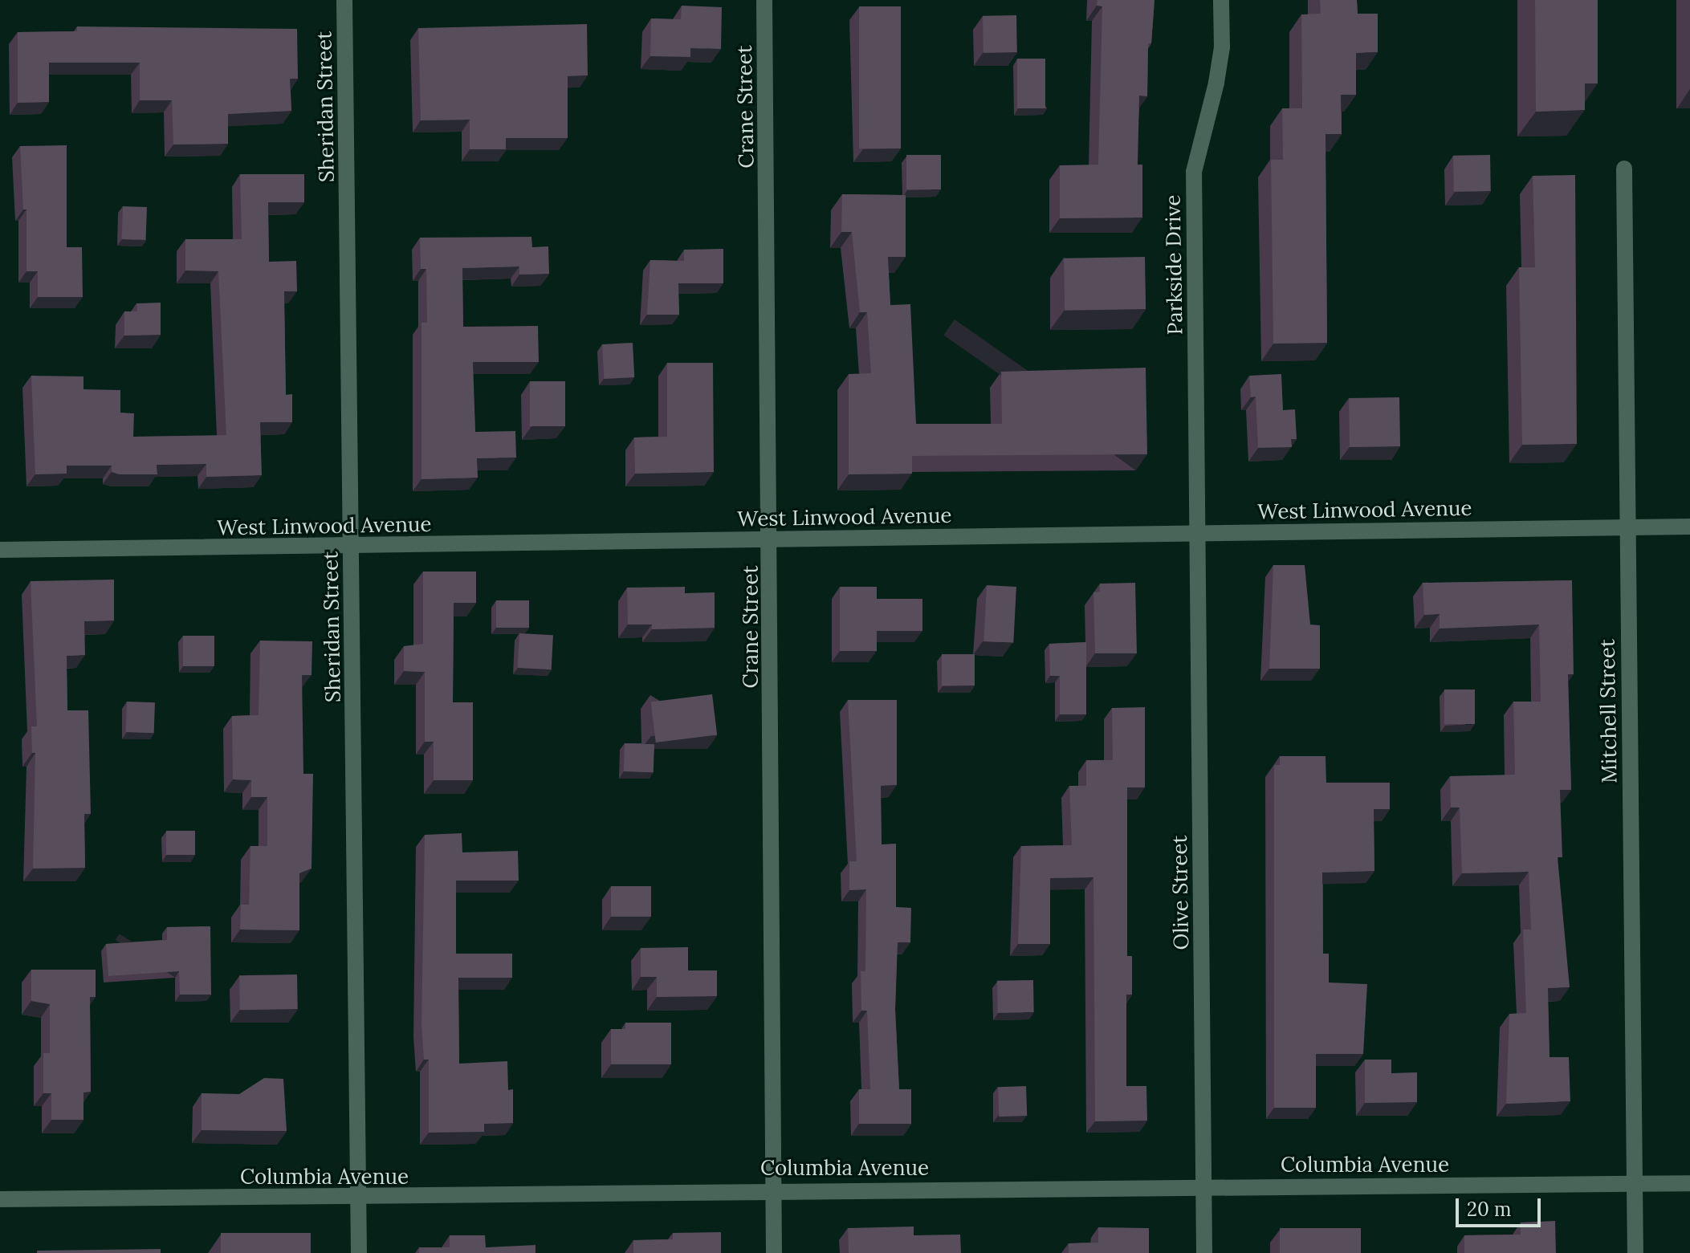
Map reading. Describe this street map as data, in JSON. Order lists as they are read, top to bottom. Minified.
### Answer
{"streets":{"street":["Sheridan Street","Crane Street","Parkside Drive","West Linwood Avenue","Mitchell Street","Olive Street","Columbia Avenue"]},"crossings":[["Sheridan Street","West Linwood Avenue"],["Sheridan Street","Columbia Avenue"],["Crane Street","West Linwood Avenue"],["Crane Street","Columbia Avenue"],["Parkside Drive","West Linwood Avenue"],["Parkside Drive","Olive Street"],["West Linwood Avenue","Mitchell Street"],["West Linwood Avenue","Olive Street"],["Mitchell Street","Columbia Avenue"],["Olive Street","Columbia Avenue"]],"scale_bar":"20 m"}
